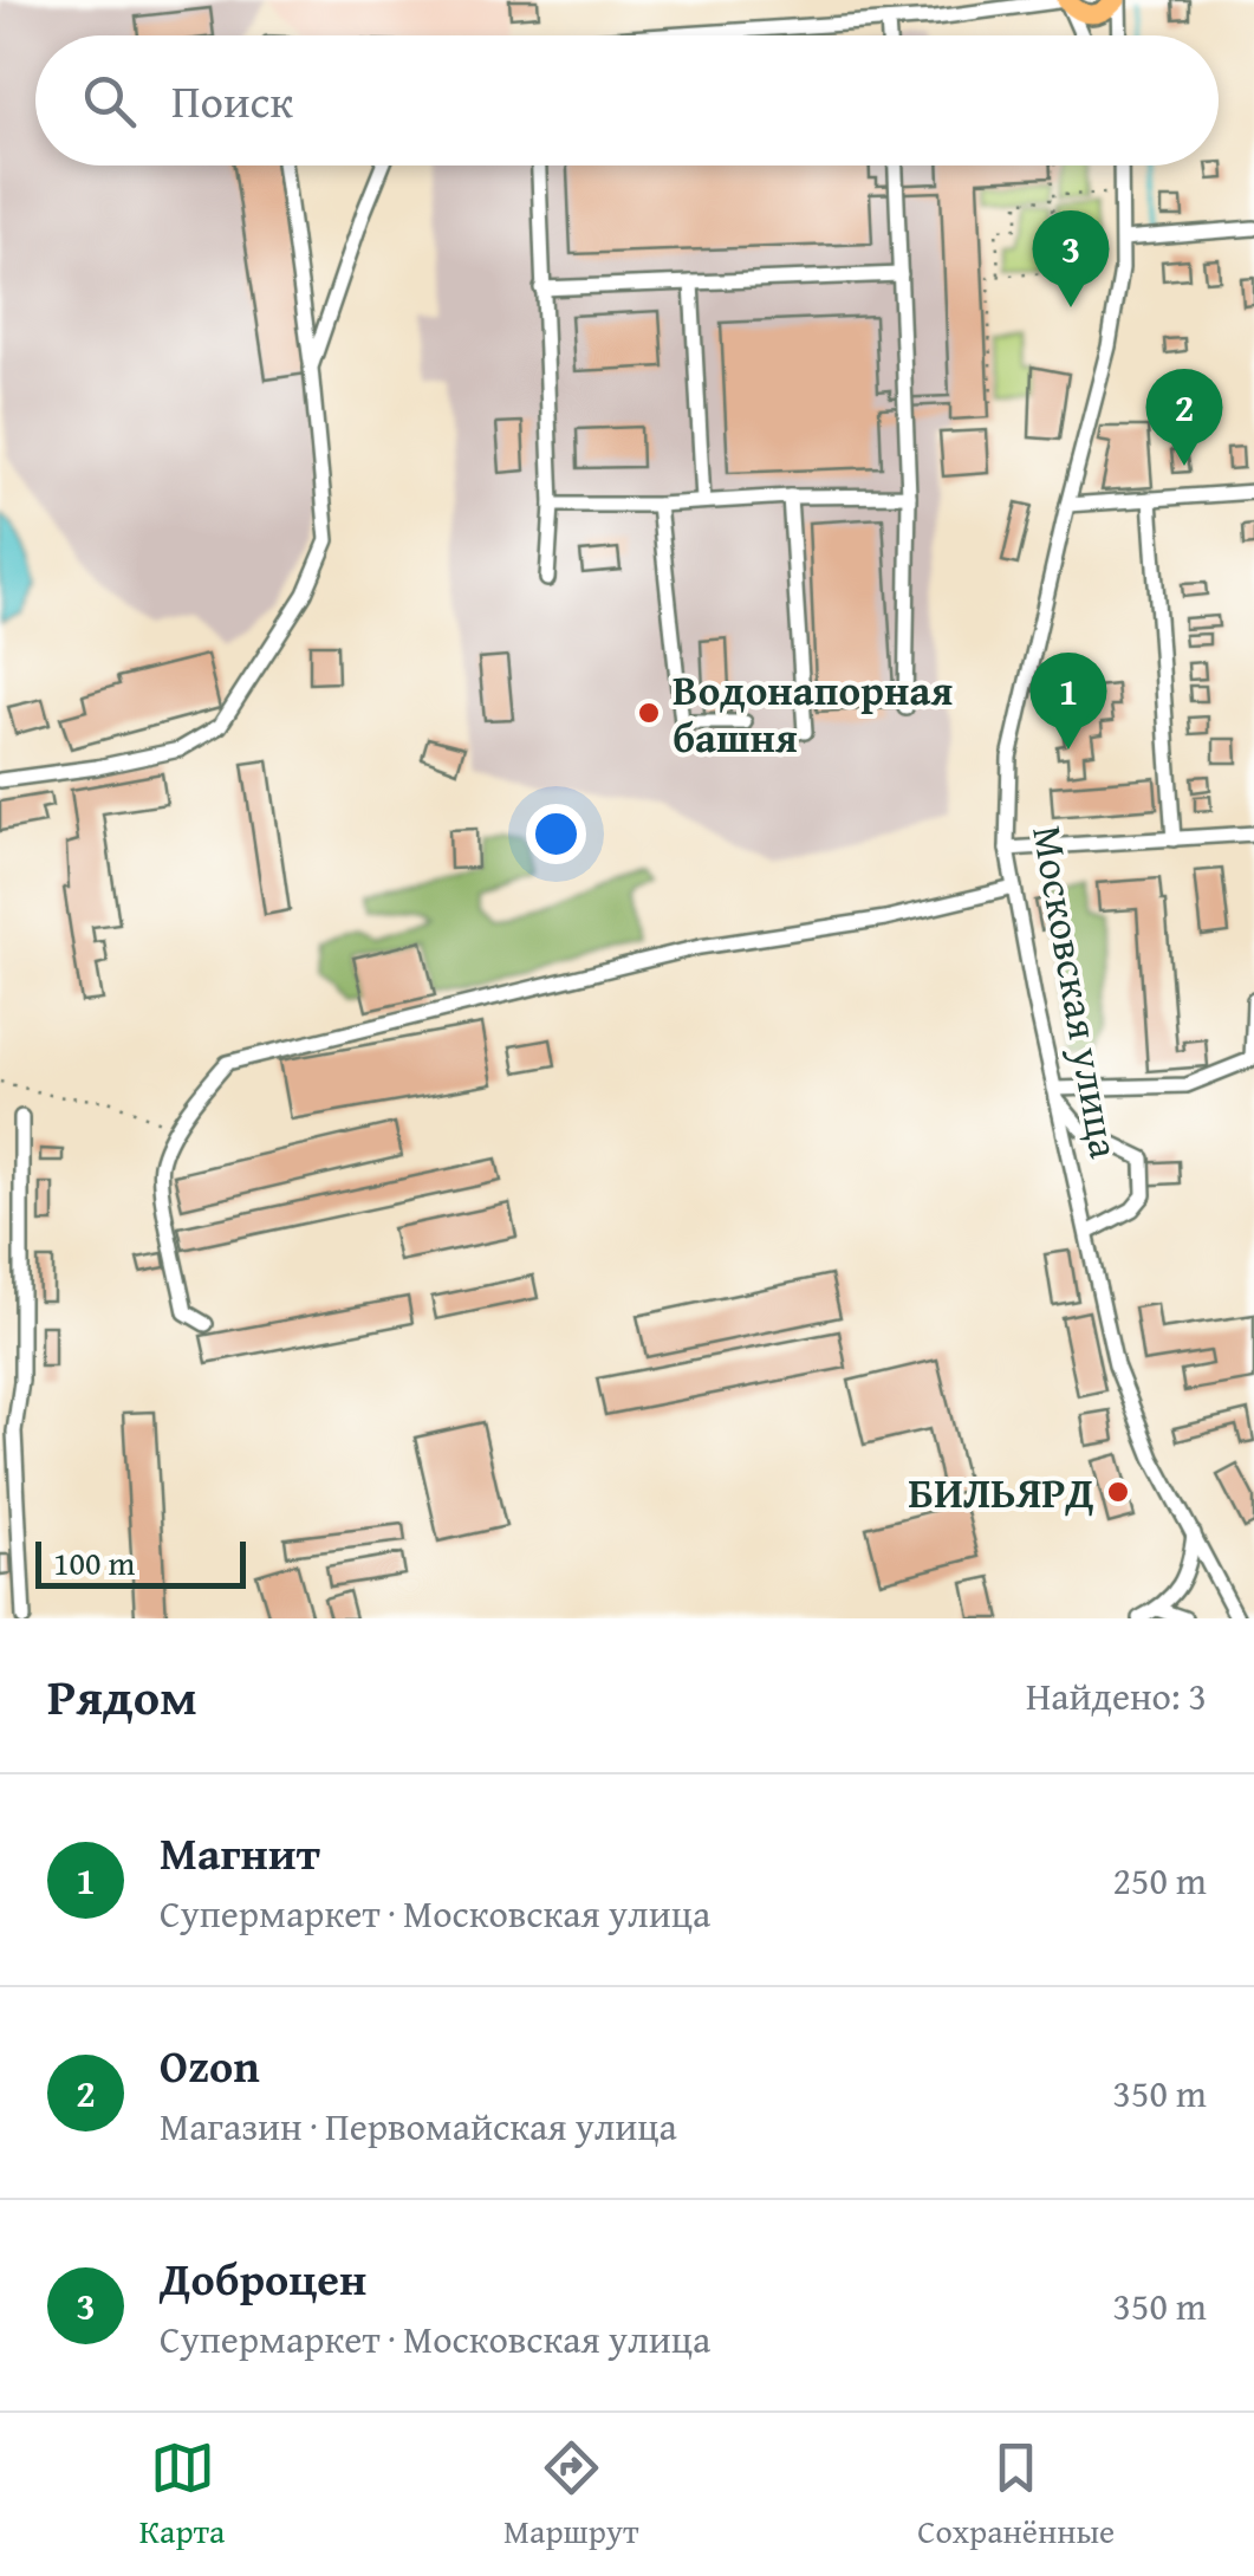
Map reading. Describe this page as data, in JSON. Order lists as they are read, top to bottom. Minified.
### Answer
{"streets":{"street":["Московская улица"]},"places":["Водонапорная башня","БИЛЬЯРД"],"scale_bar":"100 m","page":{"search":"Поиск","pins":["3","2","1"],"scale":"100 m","heading":["Рядом","Найдено: 3"],"list":[{"mark":"1","name":"Магнит","note":"Супермаркет · Московская улица","value":"250 m"},{"mark":"2","name":"Ozon","note":"Магазин · Первомайская улица","value":"350 m"},{"mark":"3","name":"Доброцен","note":"Супермаркет · Московская улица","value":"350 m"}],"nav":["Карта","Маршрут","Сохранённые"]}}
